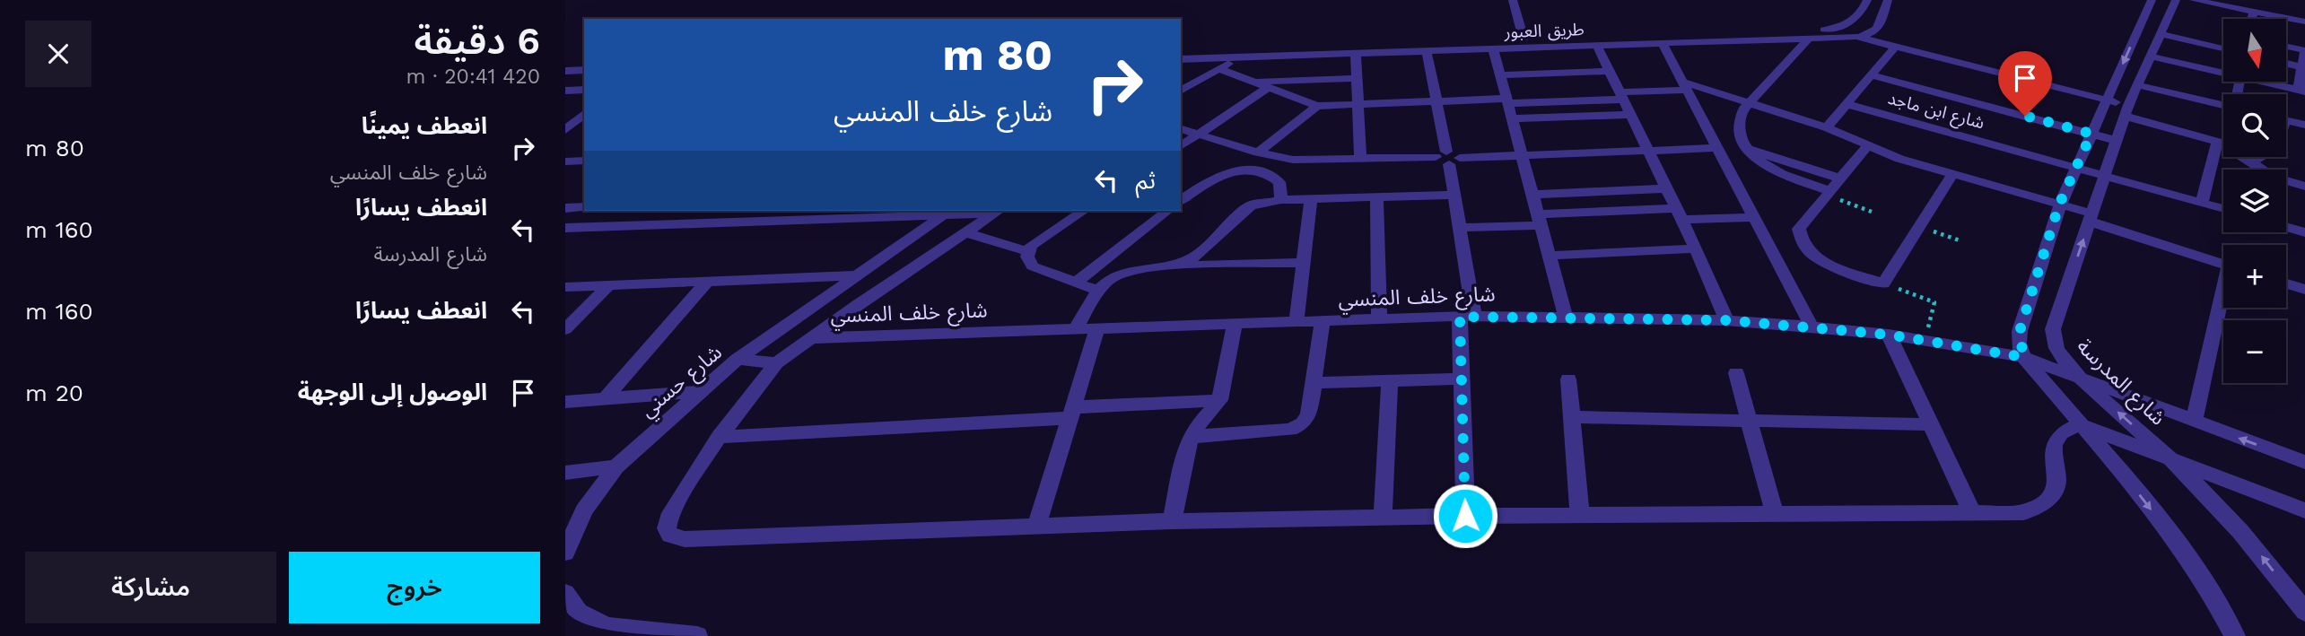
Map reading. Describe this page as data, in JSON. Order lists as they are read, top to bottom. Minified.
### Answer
{"streets":{"street":["طريق العبور","شارع ابن ماجد","شارع خلف المنسي","شارع حسني","شارع المدرسة"]},"crossings":[["شارع ابن ماجد","شارع المدرسة"],["شارع خلف المنسي","شارع المدرسة"]],"north":"bottom","page":{"heading":["6 دقيقة","420 m · 20:41"],"map_buttons":["+","−"],"turn":["80 m","شارع خلف المنسي"],"list":[{"name":"انعطف يمينًا","note":"شارع خلف المنسي","value":"80 m"},{"name":"انعطف يسارًا","note":"شارع المدرسة","value":"160 m"},{"name":"انعطف يسارًا","value":"160 m"},{"name":"الوصول إلى الوجهة","value":"20 m"}],"then":"ثم","buttons":["خروج","مشاركة"]}}
